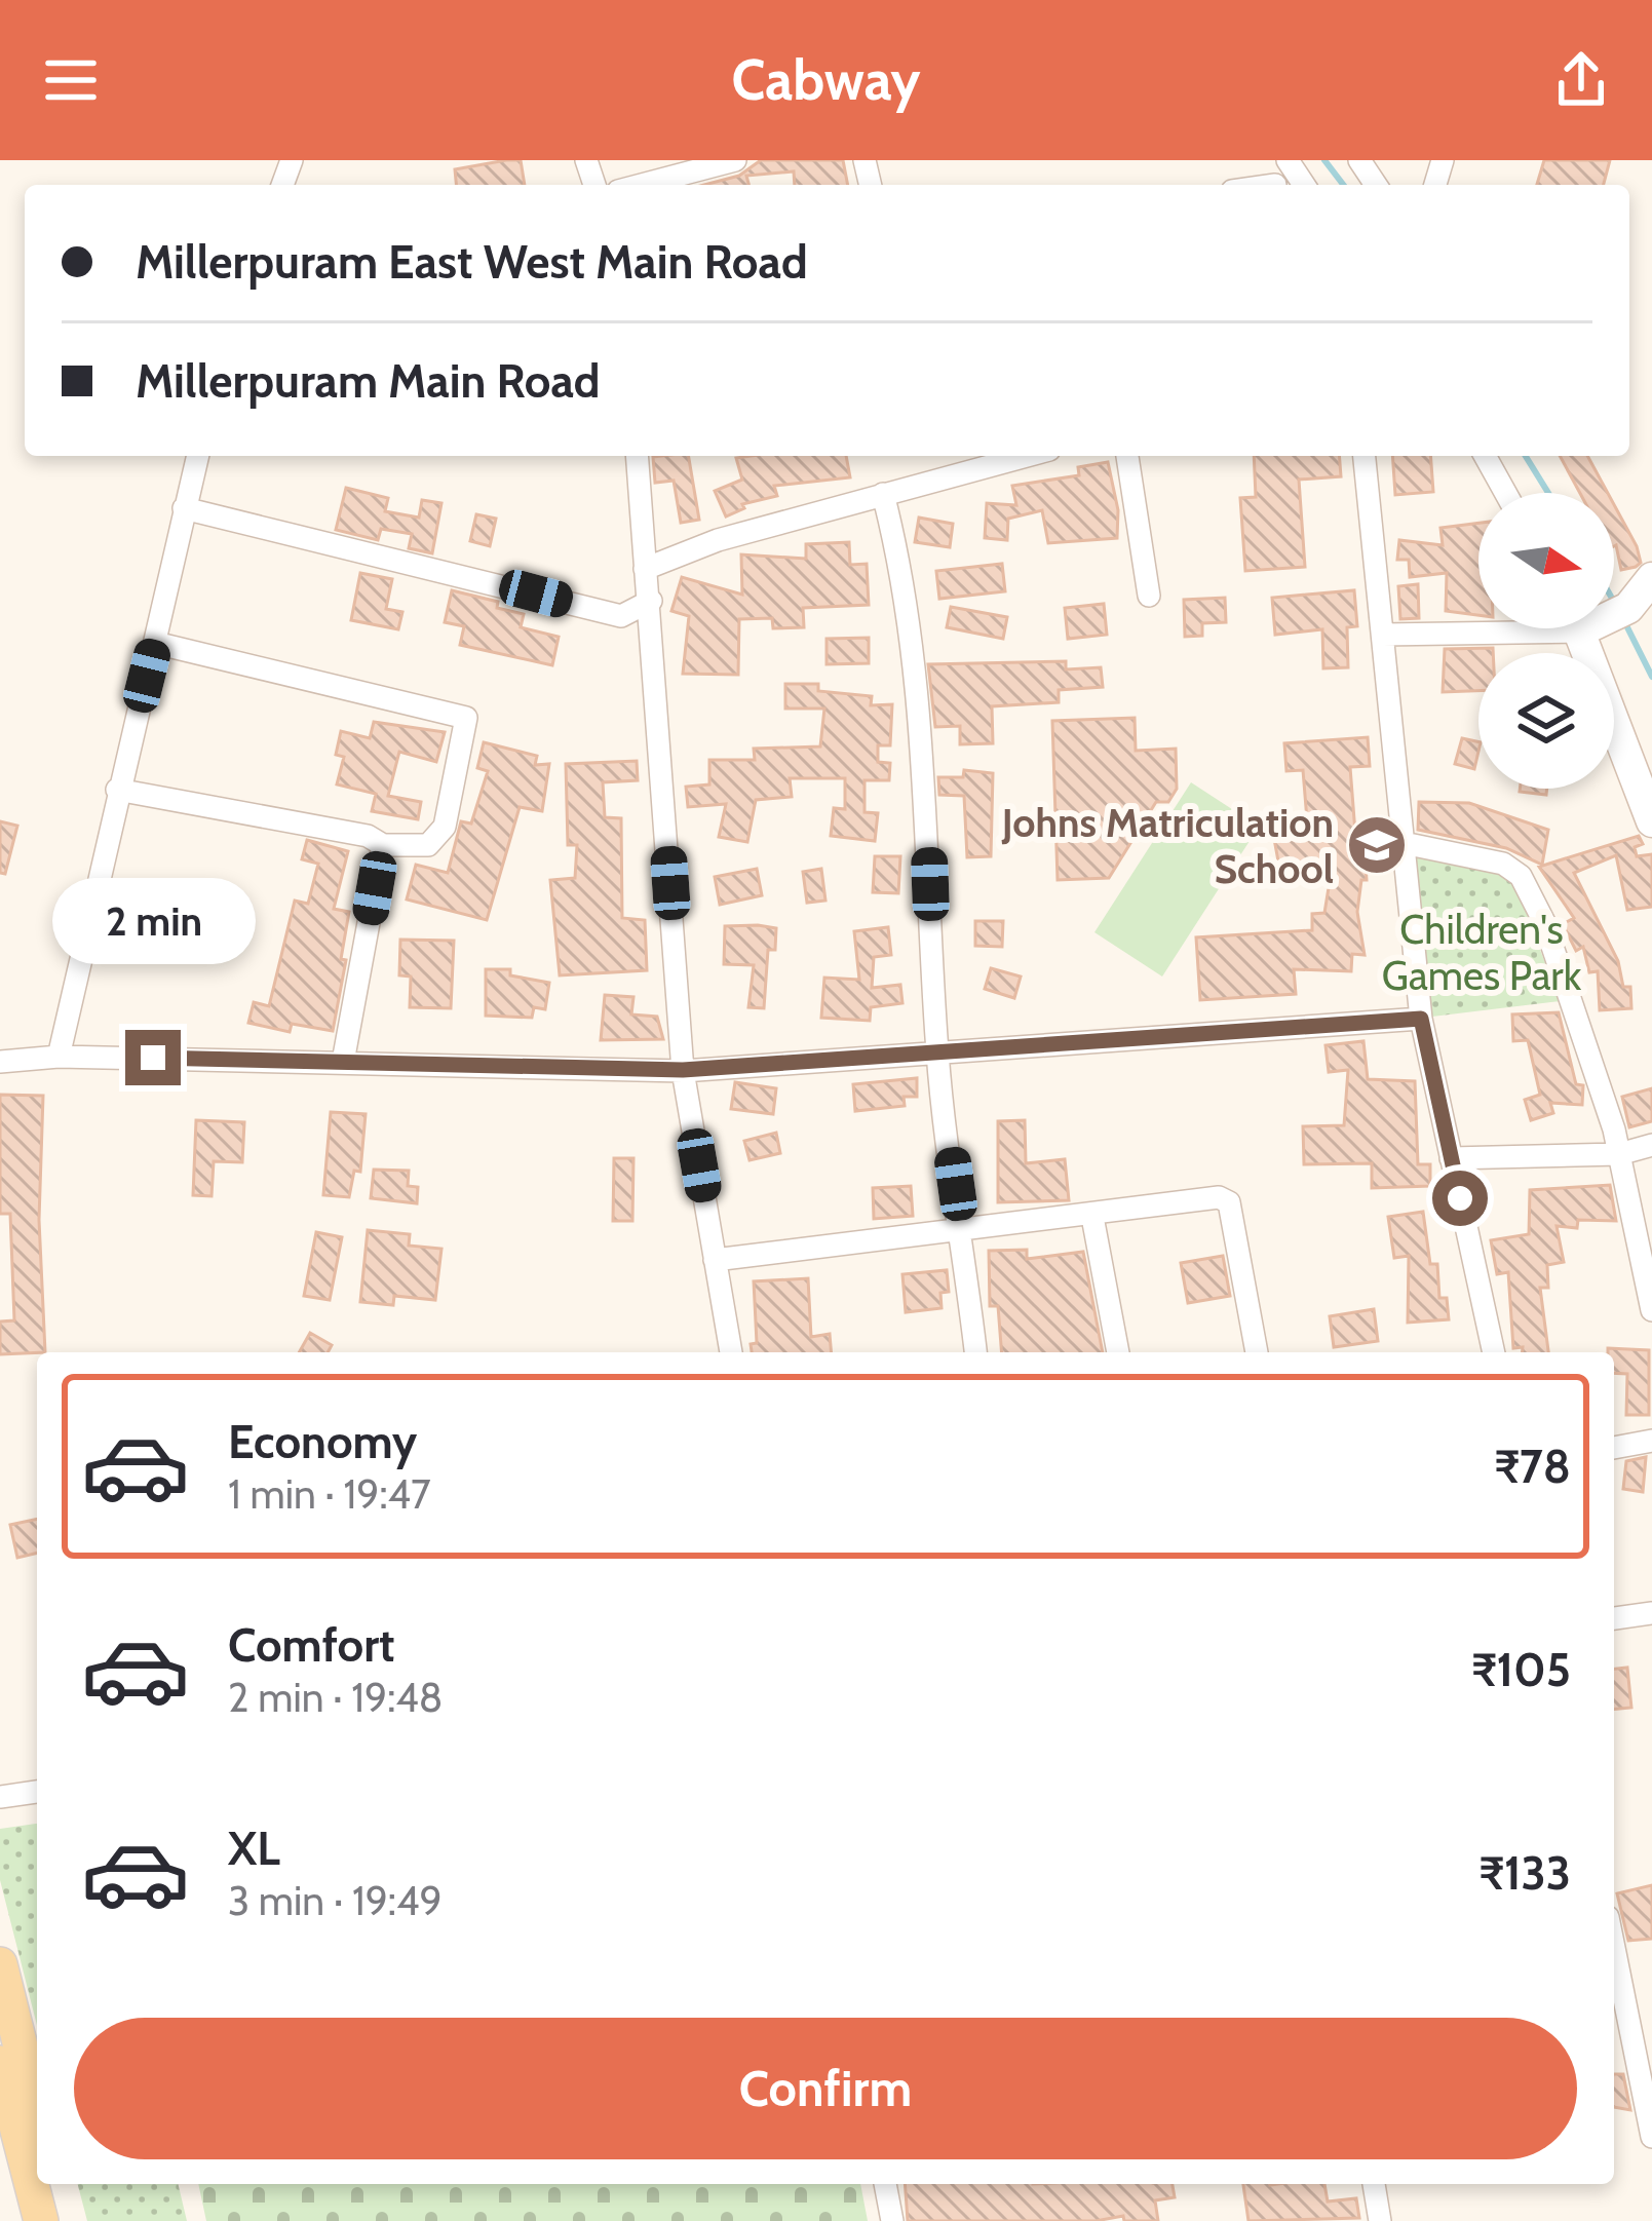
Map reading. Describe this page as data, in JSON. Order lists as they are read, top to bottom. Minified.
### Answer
{"parks":["Children's Games Park"],"places":{"school or university":["Johns Matriculation School"]},"north":"right","page":{"header":"Cabway","banner":["Millerpuram East West Main Road","Millerpuram Main Road"],"bubble":"2 min","list":[{"name":"Economy","note":"1 min · 19:47","value":"₹78"},{"name":"Comfort","note":"2 min · 19:48","value":"₹105"},{"name":"XL","note":"3 min · 19:49","value":"₹133"}],"buttons":"Confirm"}}
